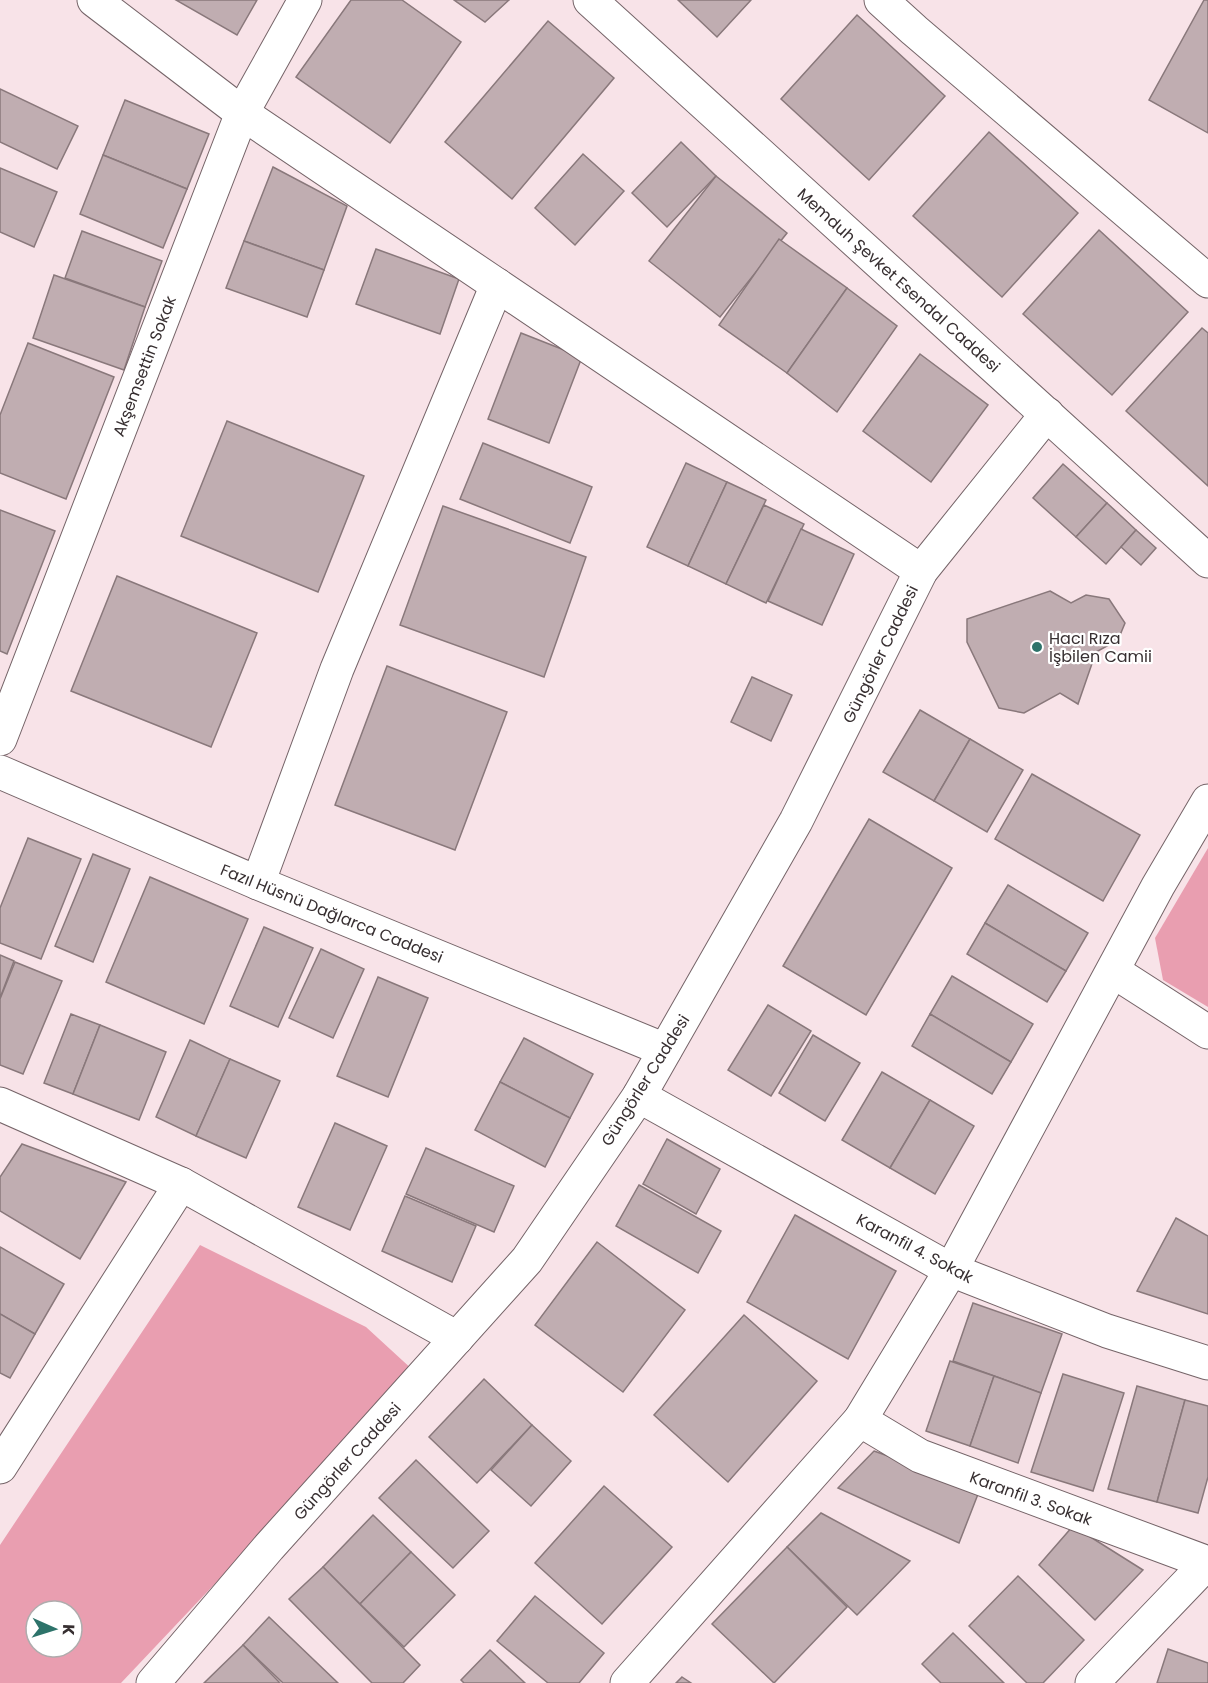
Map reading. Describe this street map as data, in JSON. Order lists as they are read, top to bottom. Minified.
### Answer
{"streets":{"street":["Memduh Şevket Esendal Caddesi","Akşemsettin Sokak","Güngörler Caddesi","Fazıl Hüsnü Dağlarca Caddesi","Karanfil 4. Sokak","Karanfil 3. Sokak"]},"crossings":[["Memduh Şevket Esendal Caddesi","Güngörler Caddesi"],["Güngörler Caddesi","Fazıl Hüsnü Dağlarca Caddesi"],["Güngörler Caddesi","Karanfil 4. Sokak"]],"places":["Hacı Rıza İşbilen Camii"],"north":"right"}
